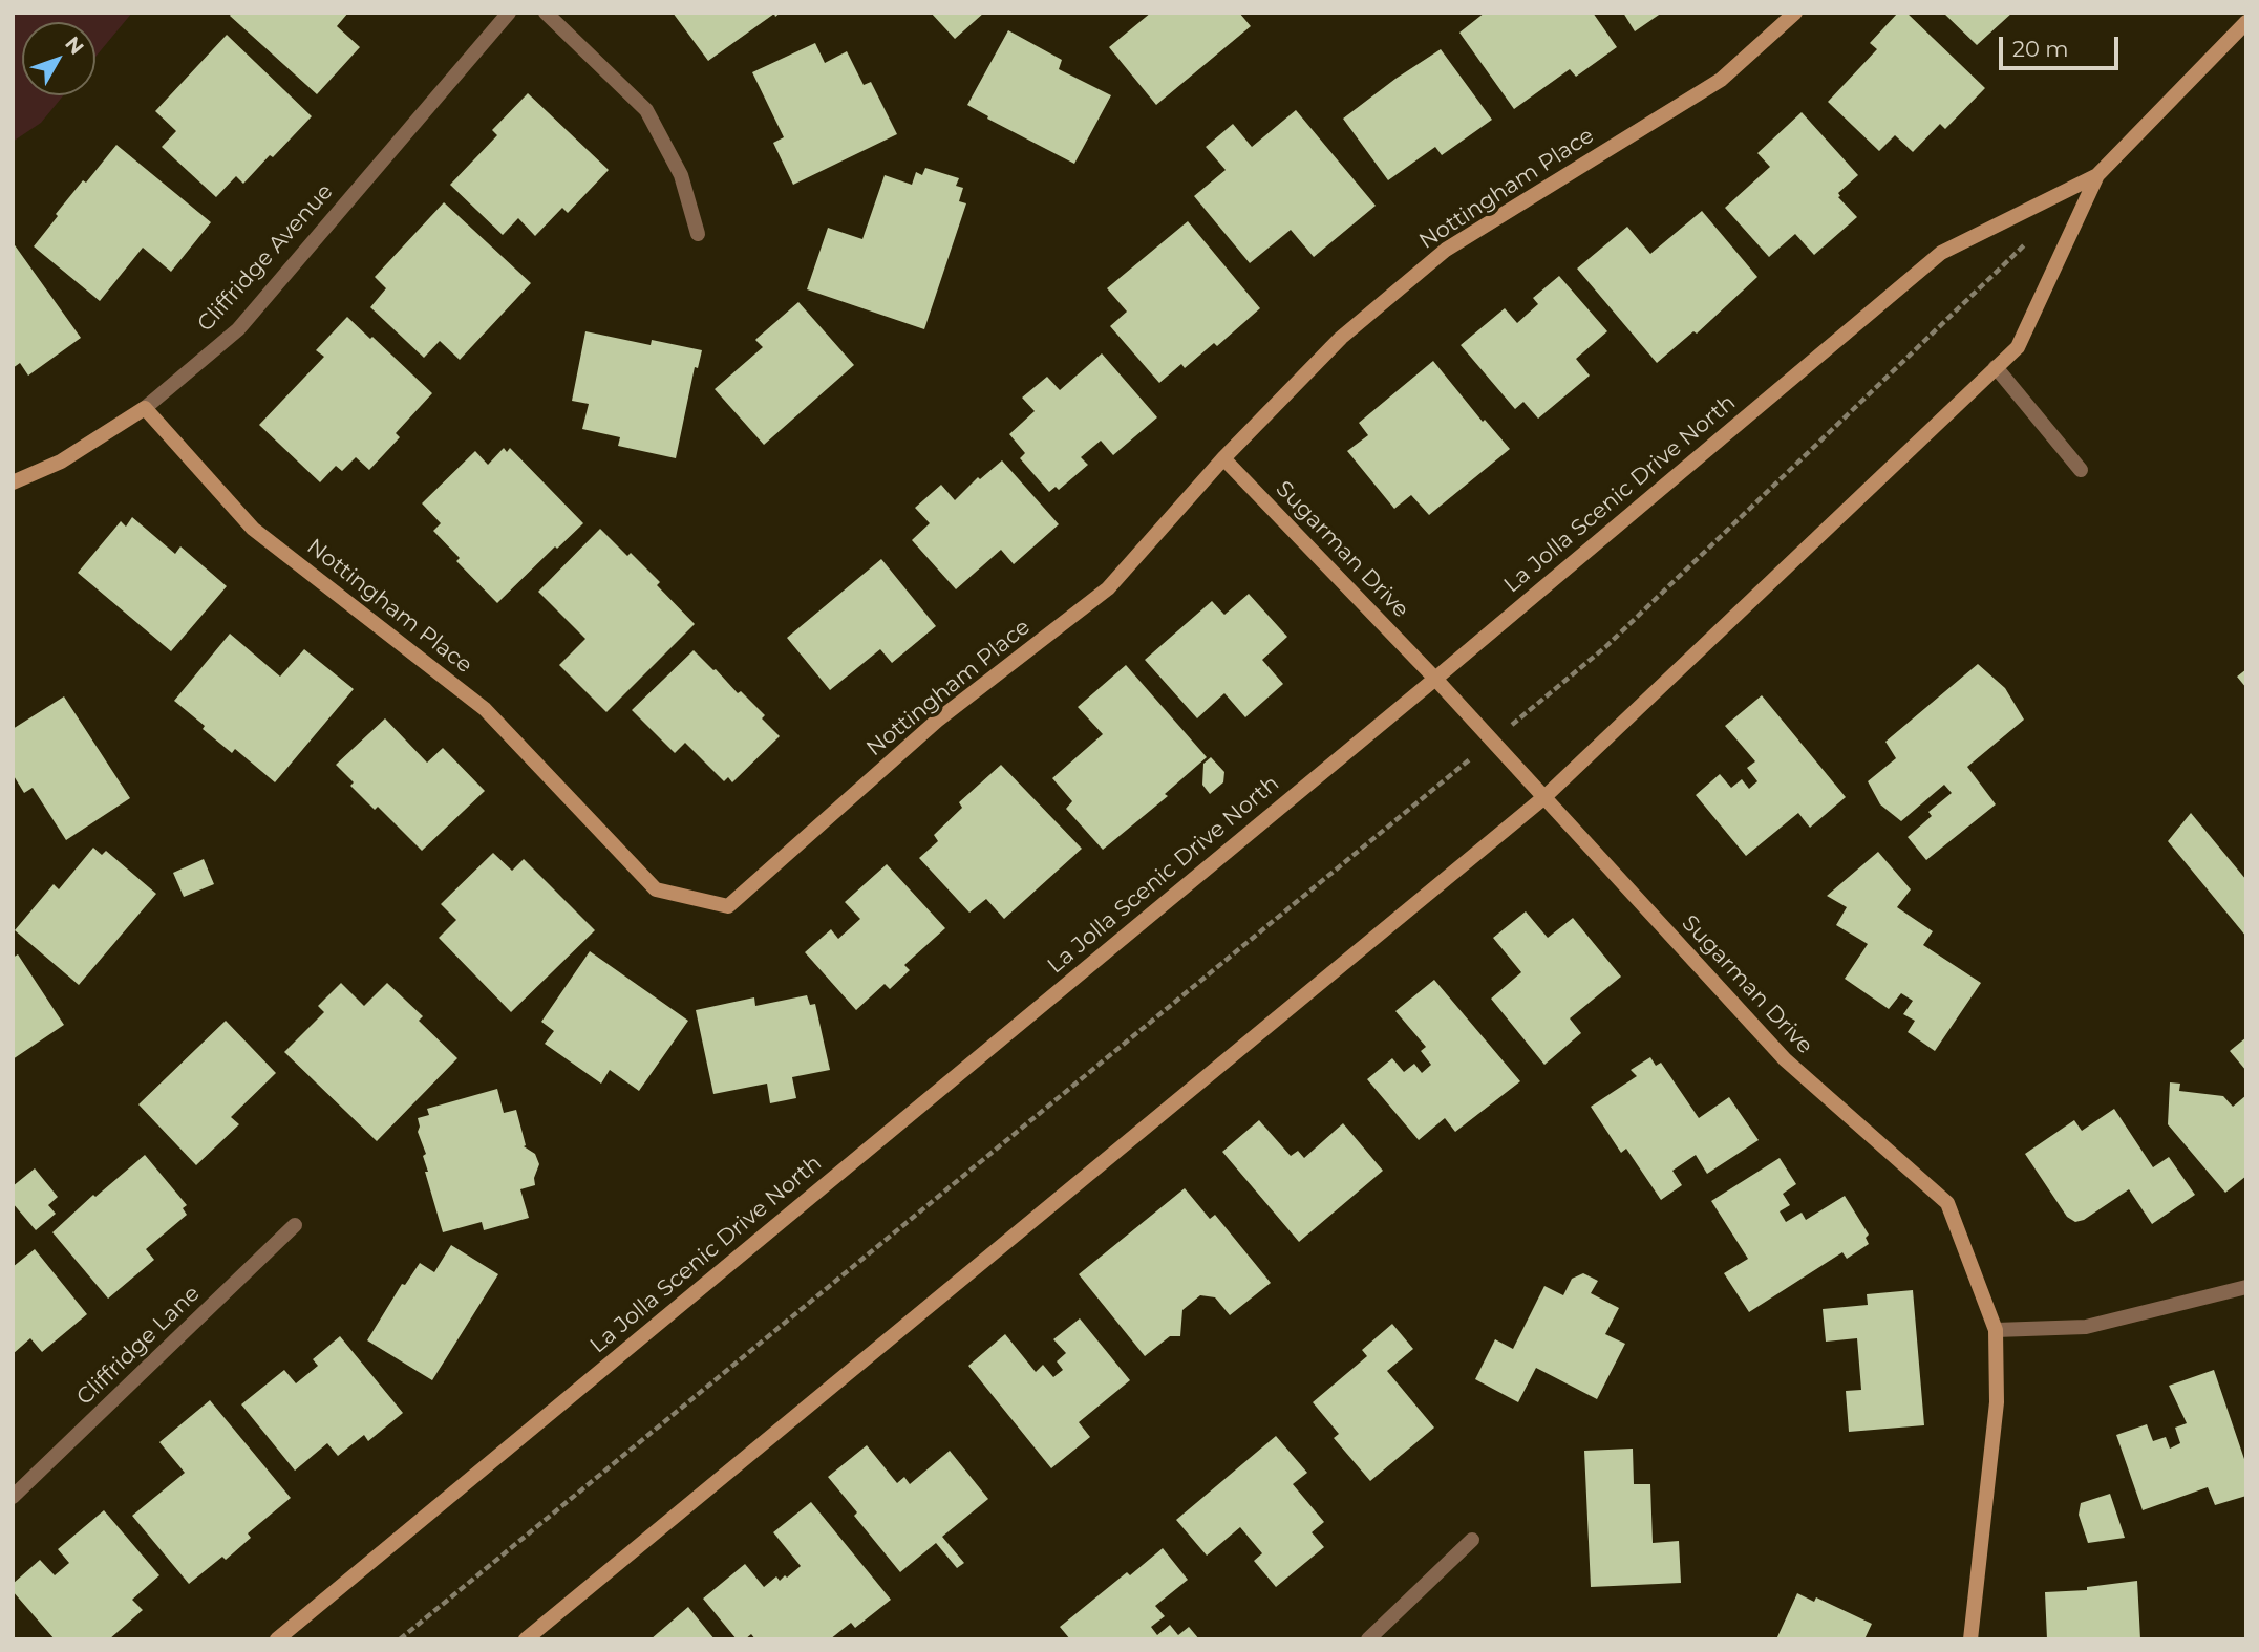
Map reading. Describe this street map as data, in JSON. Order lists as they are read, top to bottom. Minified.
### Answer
{"streets":{"main road":["Nottingham Place","Cliffridge Avenue","La Jolla Scenic Drive North","Sugarman Drive"],"street":["Cliffridge Lane"]},"crossings":[["Nottingham Place","Cliffridge Avenue"],["Nottingham Place","Sugarman Drive"],["La Jolla Scenic Drive North","Sugarman Drive"]],"scale_bar":"20 m","north":"top right"}
